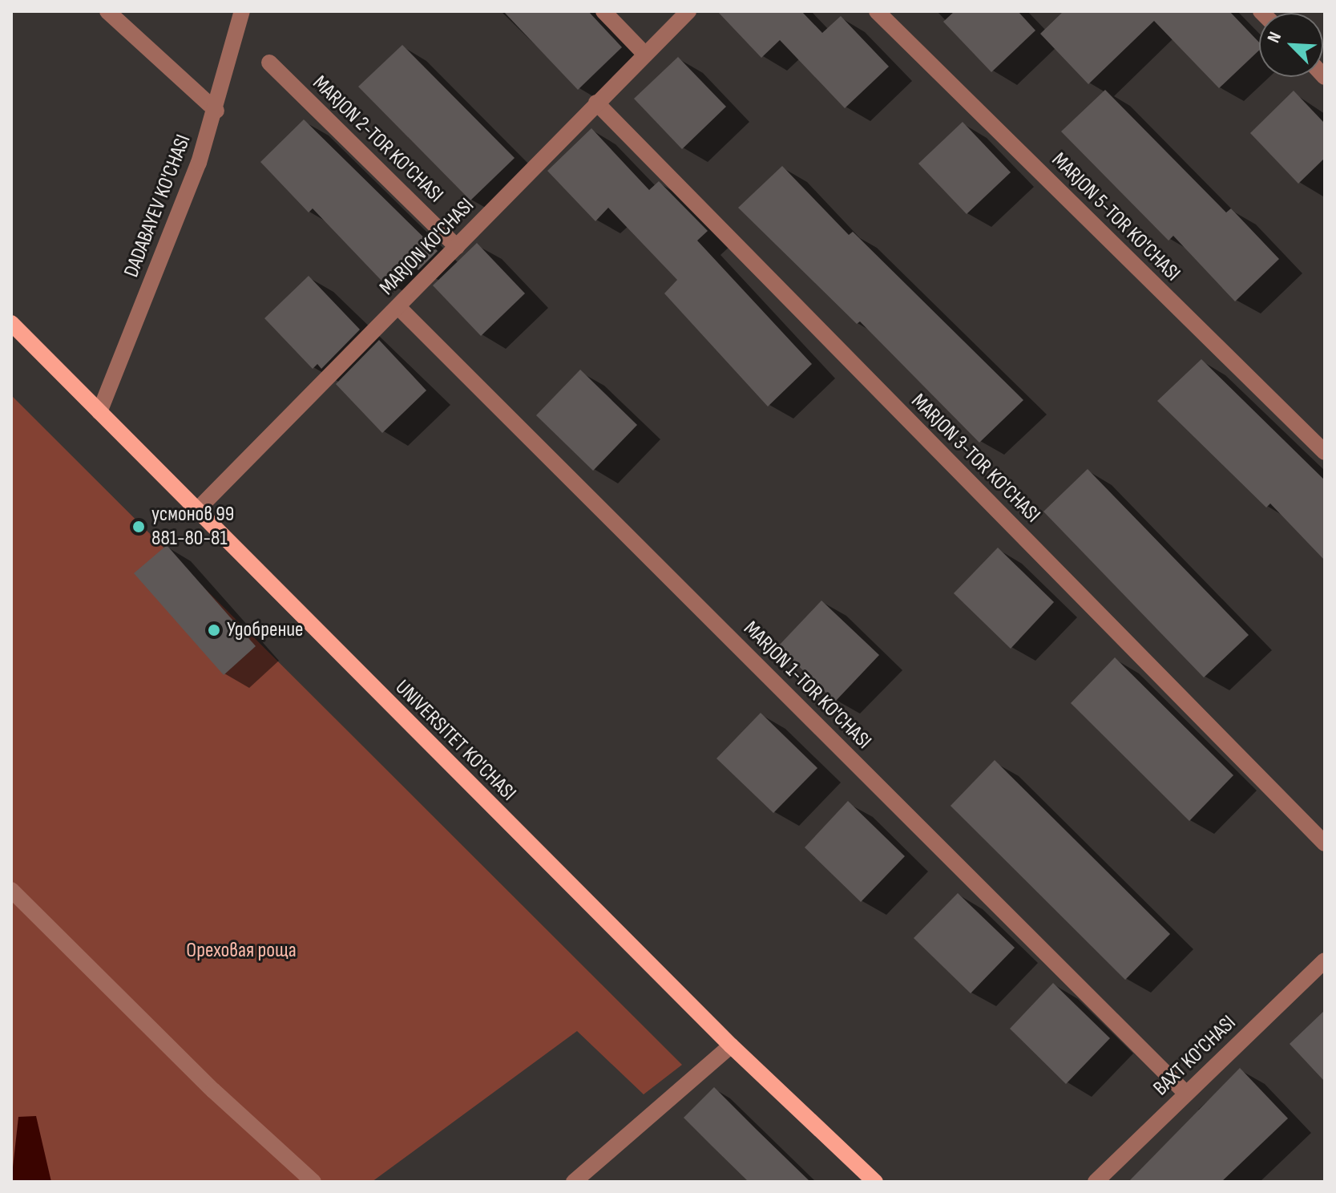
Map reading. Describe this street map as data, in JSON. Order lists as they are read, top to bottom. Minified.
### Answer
{"streets":{"main road":["UNIVERSITET KO'CHASI"],"street":["MARJON 2-TOR KO'CHASI","DADABAYEV KO'CHASI","MARJON 5-TOR KO'CHASI","MARJON KO'CHASI","MARJON 3-TOR KO'CHASI","MARJON 1-TOR KO'CHASI","BAXT KO'CHASI"]},"crossings":[["MARJON 2-TOR KO'CHASI","MARJON KO'CHASI"],["DADABAYEV KO'CHASI","UNIVERSITET KO'CHASI"],["MARJON KO'CHASI","MARJON 3-TOR KO'CHASI"],["MARJON KO'CHASI","MARJON 1-TOR KO'CHASI"],["MARJON KO'CHASI","UNIVERSITET KO'CHASI"],["MARJON 1-TOR KO'CHASI","BAXT KO'CHASI"]],"parks":["Ореховая роща"],"places":["усмонов 99 881-80-81","Удобрение"],"north":"top left"}
